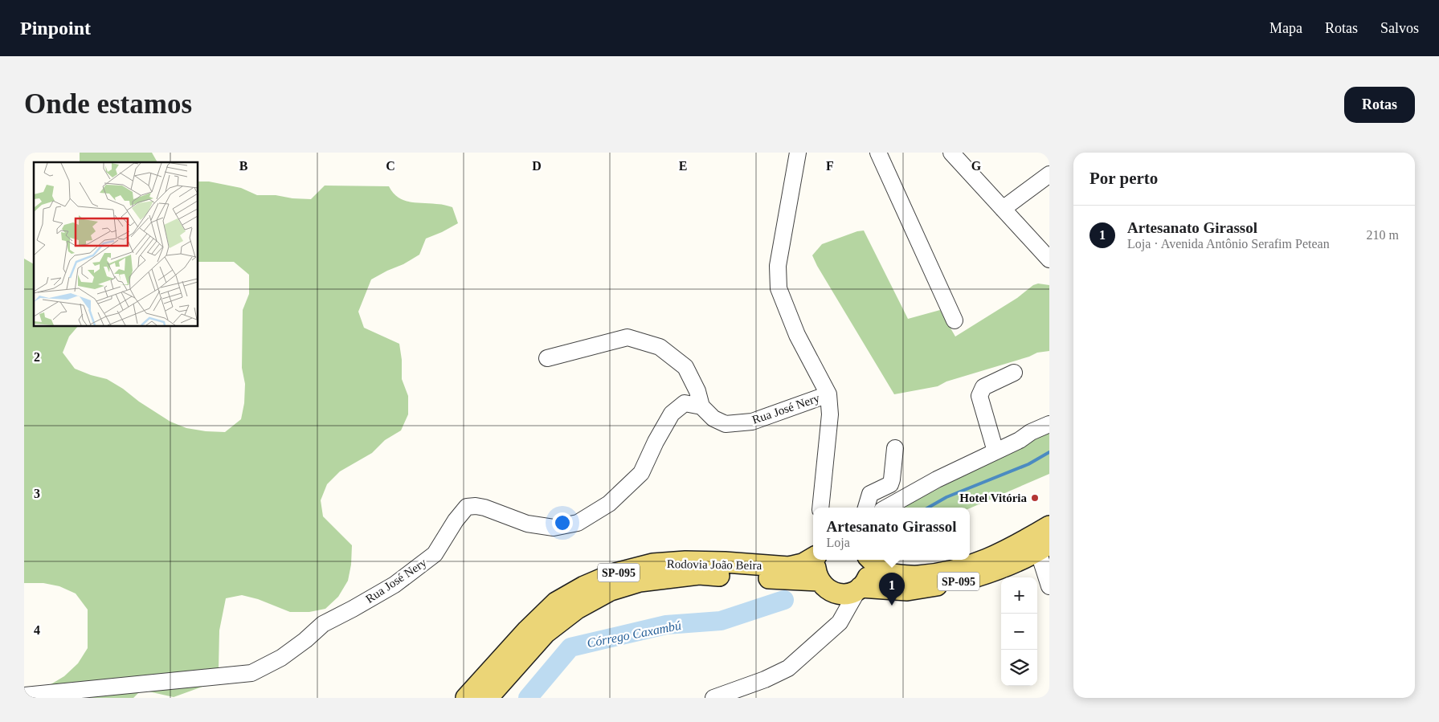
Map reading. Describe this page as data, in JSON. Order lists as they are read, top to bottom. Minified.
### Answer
{"streets":{"main road":["Rodovia João Beira","SP-095"],"street":["Rua José Nery"]},"crossings":[["Rodovia João Beira","SP-095"]],"water":["Córrego Caxambú"],"places":["Hotel Vitória"],"page":{"header":"Pinpoint","nav":["Mapa","Rotas","Salvos"],"buttons":"Rotas","title":"Onde estamos","heading":"Por perto","list":[{"mark":"1","name":"Artesanato Girassol","note":"Loja · Avenida Antônio Serafim Petean","value":"210 m"}],"popup":["Artesanato Girassol","Loja"],"pins":"1","map_buttons":["+","−"]},"grid":{"columns":["B","C","D","E","F","G"],"rows":["2","3","4"]}}
